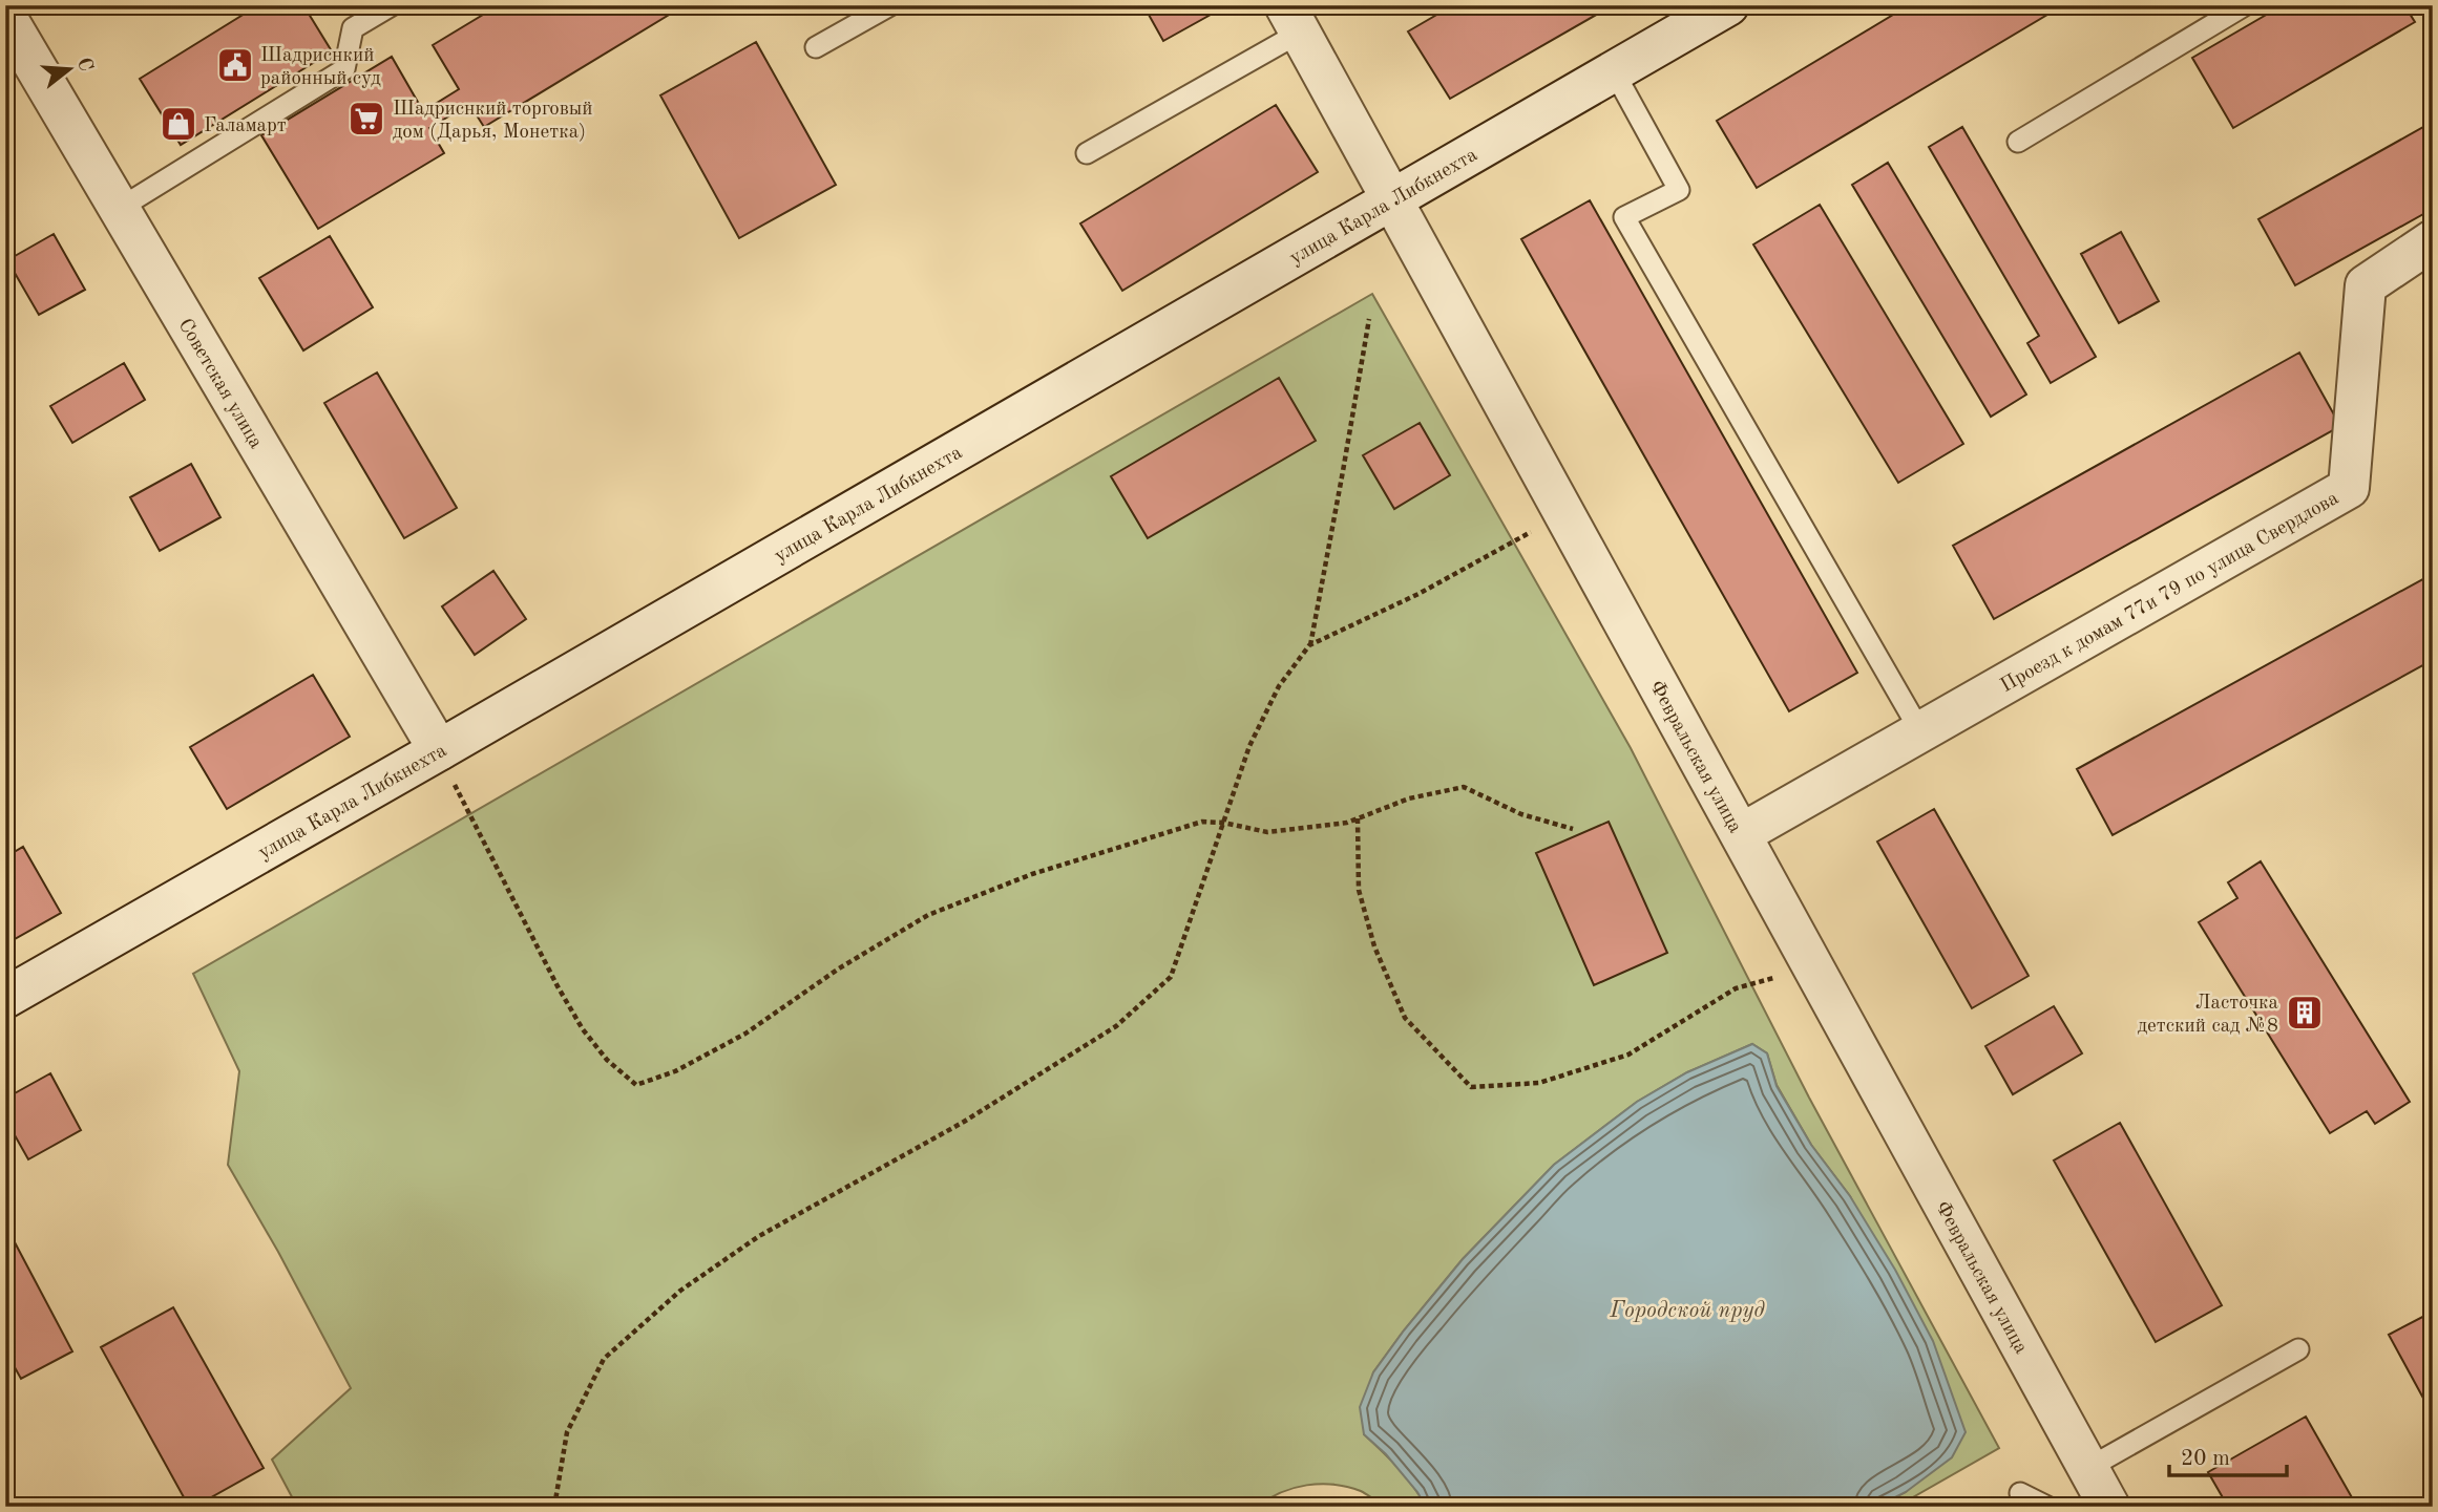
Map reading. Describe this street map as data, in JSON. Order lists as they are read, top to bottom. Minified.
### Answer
{"streets":{"street":["улица Карла Либкнехта","Советская улица","Проезд к домам 77и 79 по улица Свердлова","Февральская улица"]},"crossings":[["улица Карла Либкнехта","Советская улица"],["улица Карла Либкнехта","Февральская улица"],["Проезд к домам 77и 79 по улица Свердлова","Февральская улица"]],"water":["Городской пруд"],"places":{"public building":["Шадриснкий районный суд"],"supermarket":["Шадриснкий торговый дом (Дарья, Монетка)"],"shop":["Галамарт"],"building":["Ласточка детский сад №8"]},"scale_bar":"20 m","north":"right"}
